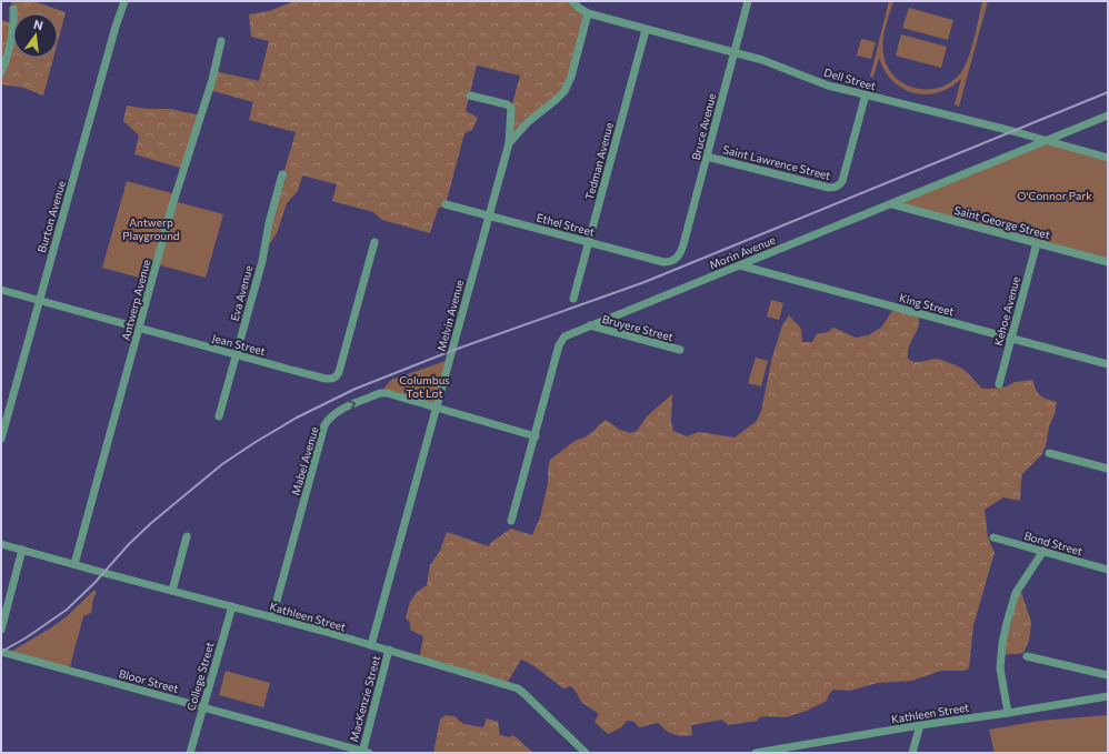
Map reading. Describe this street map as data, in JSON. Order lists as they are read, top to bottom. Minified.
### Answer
{"streets":{"street":["Dell Street","Bruce Avenue","Tedman Avenue","Saint Lawrence Street","Burton Avenue","Saint George Street","Ethel Street","Morin Avenue","Eva Avenue","Antwerp Avenue","King Street","Kehoe Avenue","Melvin Avenue","Bruyere Street","Jean Street","Mabel Avenue","Bond Street","Kathleen Street","College Street","Bloor Street","MacKenzie Street"]},"crossings":[["Dell Street","Bruce Avenue"],["Dell Street","Tedman Avenue"],["Dell Street","Saint Lawrence Street"],["Dell Street","Morin Avenue"],["Dell Street","Melvin Avenue"],["Bruce Avenue","Saint Lawrence Street"],["Bruce Avenue","Ethel Street"],["Tedman Avenue","Ethel Street"],["Burton Avenue","Jean Street"],["Saint George Street","Morin Avenue"],["Saint George Street","Kehoe Avenue"],["Ethel Street","Melvin Avenue"],["Morin Avenue","King Street"],["Morin Avenue","Bruyere Street"],["Morin Avenue","Mabel Avenue"],["Eva Avenue","Jean Street"],["Antwerp Avenue","Jean Street"],["Antwerp Avenue","Kathleen Street"],["King Street","Kehoe Avenue"],["Melvin Avenue","Mabel Avenue"],["Melvin Avenue","Kathleen Street"],["Mabel Avenue","Kathleen Street"],["Kathleen Street","College Street"],["Kathleen Street","MacKenzie Street"],["College Street","Bloor Street"],["Bloor Street","MacKenzie Street"]],"one_way":["Mabel Avenue"],"parks":["O'Connor Park","Antwerp Playground","Columbus Tot Lot"],"north":"top"}
